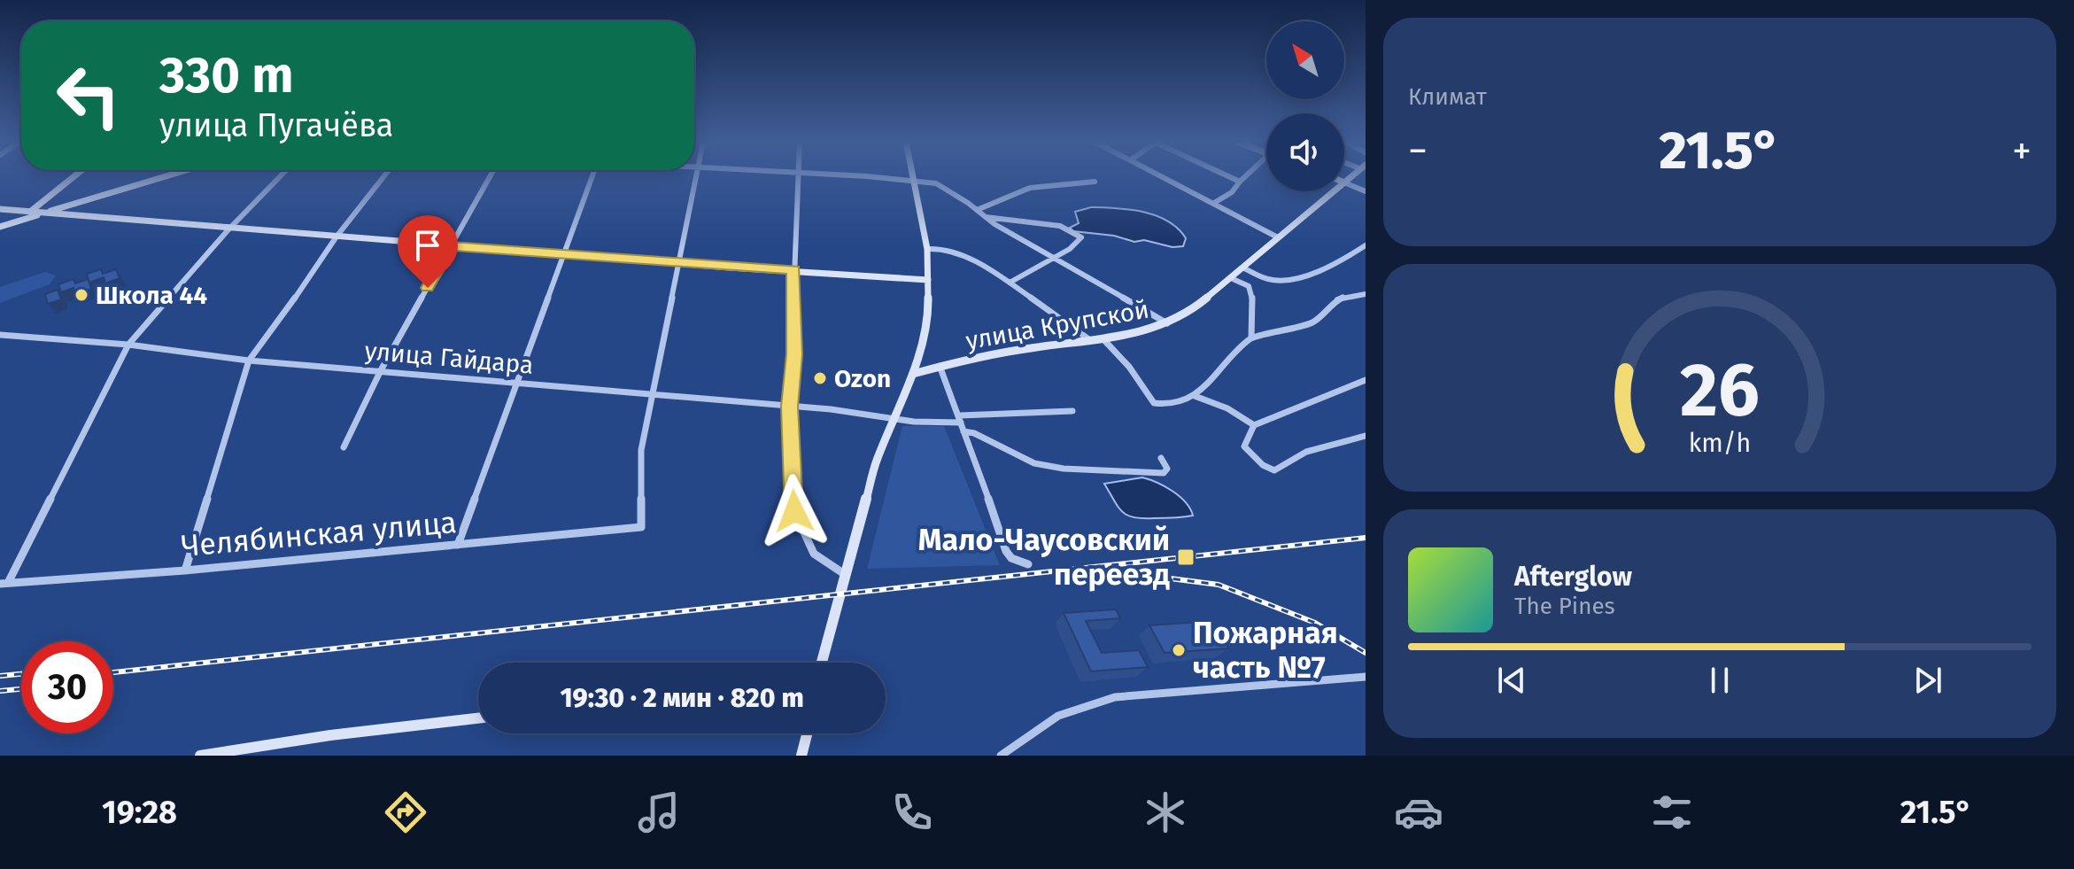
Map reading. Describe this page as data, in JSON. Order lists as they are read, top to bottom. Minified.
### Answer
{"streets":{"street":["улица Крупской","улица Гайдара","Челябинская улица"]},"crossings":[["улица Гайдара","Челябинская улица"]],"places":{"other":["Школа 44","Ozon","Пожарная часть №7"],"transit":["Мало-Чаусовский переезд"]},"north":"top left","page":{"tile":"Климат","turn":["330 m","улица Пугачёва"],"heat":["−","21.5°","+"],"song":["Afterglow","The Pines"],"limit":"30","trip":"19:30 · 2 мин · 820 m","tabs":["19:28","21.5°"],"gauge":["26","km/h"]}}
